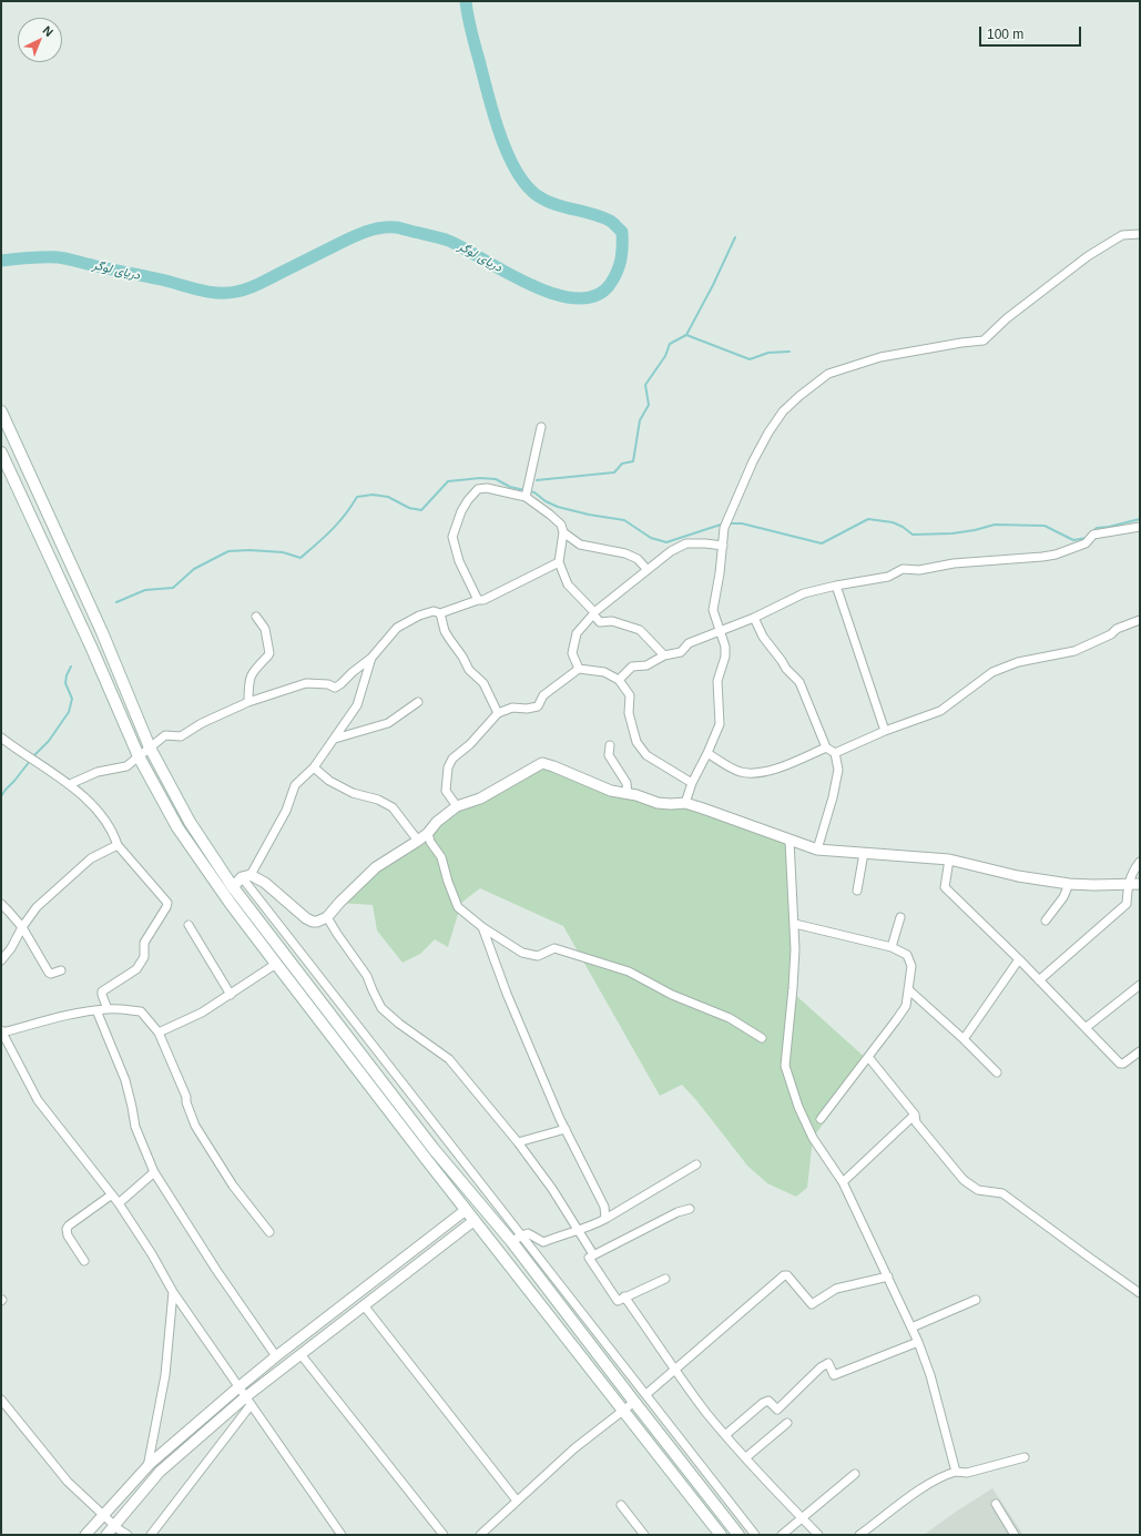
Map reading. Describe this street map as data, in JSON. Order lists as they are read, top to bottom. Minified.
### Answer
{"water":["دریای لوگر"],"scale_bar":"100 m","north":"top right"}
